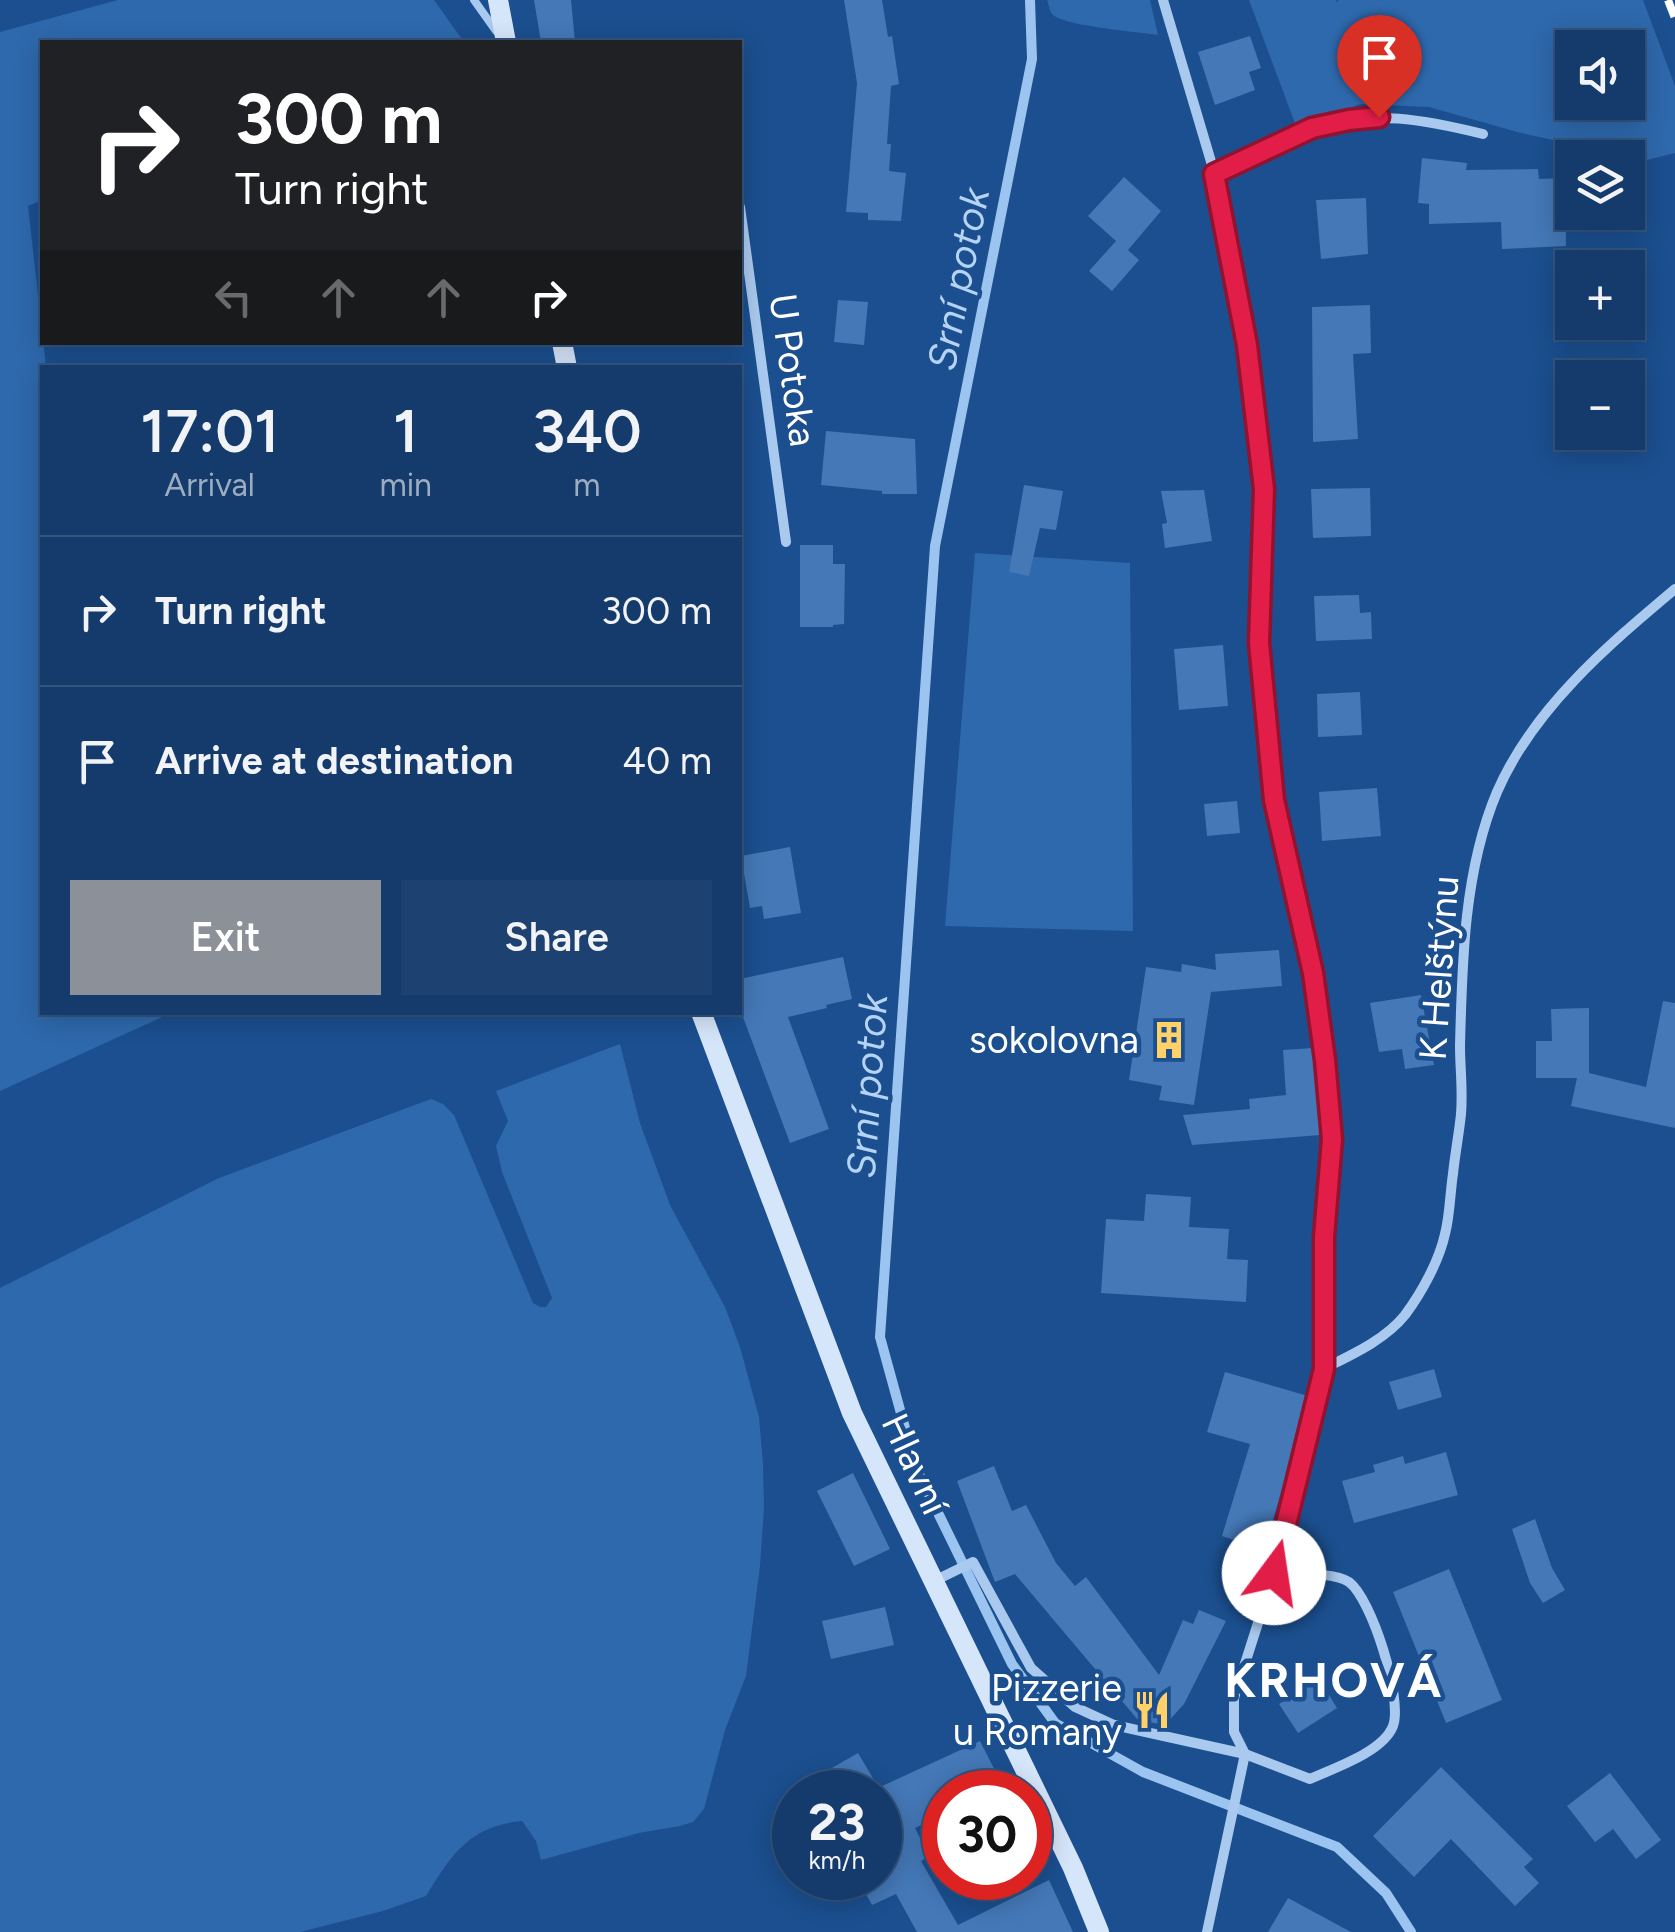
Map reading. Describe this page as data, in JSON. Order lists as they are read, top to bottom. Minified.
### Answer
{"streets":{"street":["U Potoka","K Helštýnu","Hlavní"]},"districts":["KRHOVÁ"],"water":["Srní potok"],"places":{"building":["sokolovna"],"restaurant":["Pizzerie u Romany"]},"page":{"map_buttons":["+","−"],"turn":["300 m","Turn right"],"eta":["17:01","Arrival","1","min","340","m"],"list":[{"name":"Turn right","value":"300 m"},{"name":"Arrive at destination","value":"40 m"}],"buttons":["Exit","Share"],"speed":"23 km/h","limit":"30"}}
